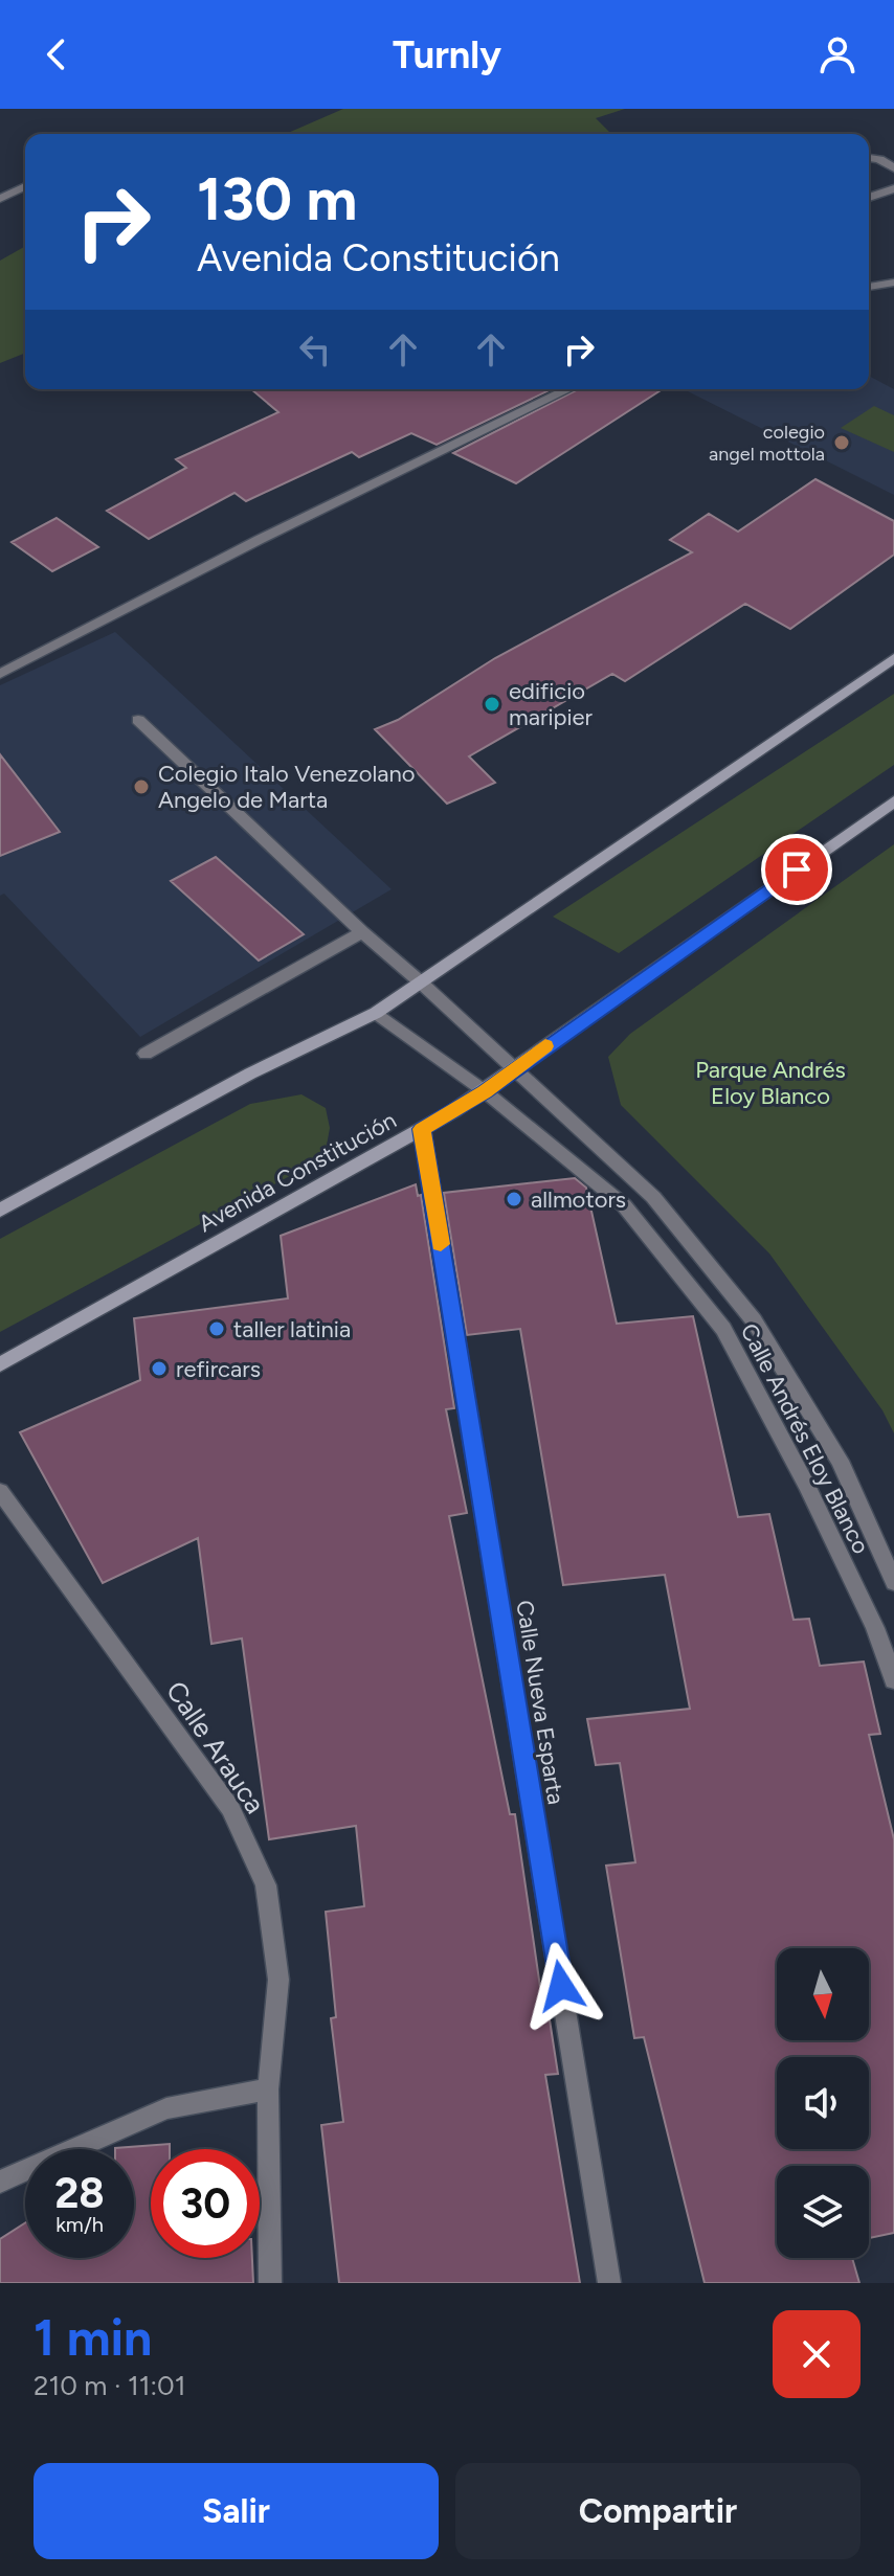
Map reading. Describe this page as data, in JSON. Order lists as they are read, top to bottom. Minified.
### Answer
{"streets":{"main road":["Avenida Constitución"],"street":["Calle Andrés Eloy Blanco","Calle Nueva Esparta","Calle Arauca"]},"crossings":[["Avenida Constitución","Calle Andrés Eloy Blanco"],["Avenida Constitución","Calle Nueva Esparta"]],"parks":["Parque Andrés Eloy Blanco"],"places":["colegio angel mottola","edificio maripier","Colegio Italo Venezolano Angelo de Marta","allmotors","taller latinia","refircars"],"north":"bottom","page":{"header":"Turnly","turn":["130 m","Avenida Constitución"],"speed":"28 km/h","limit":"30","heading":["1 min","210 m · 11:01"],"buttons":["Salir","Compartir"]}}
